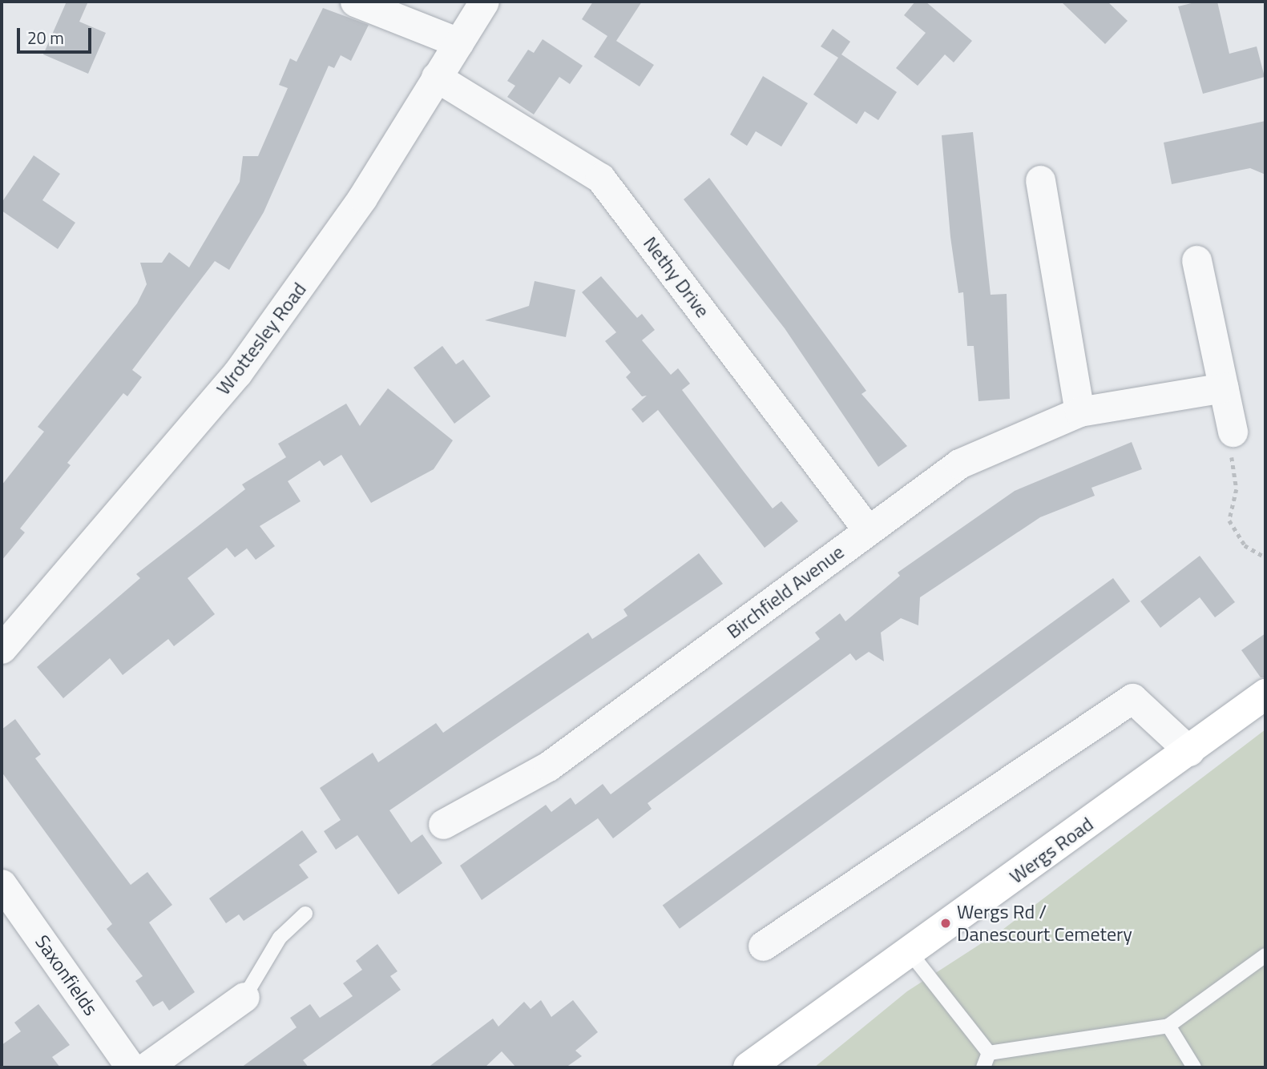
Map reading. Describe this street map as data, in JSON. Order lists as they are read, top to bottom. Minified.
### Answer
{"streets":{"highway":["Wergs Road"],"street":["Nethy Drive","Wrottesley Road","Birchfield Avenue","Saxonfields"]},"crossings":[["Nethy Drive","Wrottesley Road"],["Nethy Drive","Birchfield Avenue"]],"places":["Wergs Rd / Danescourt Cemetery"],"scale_bar":"20 m"}
